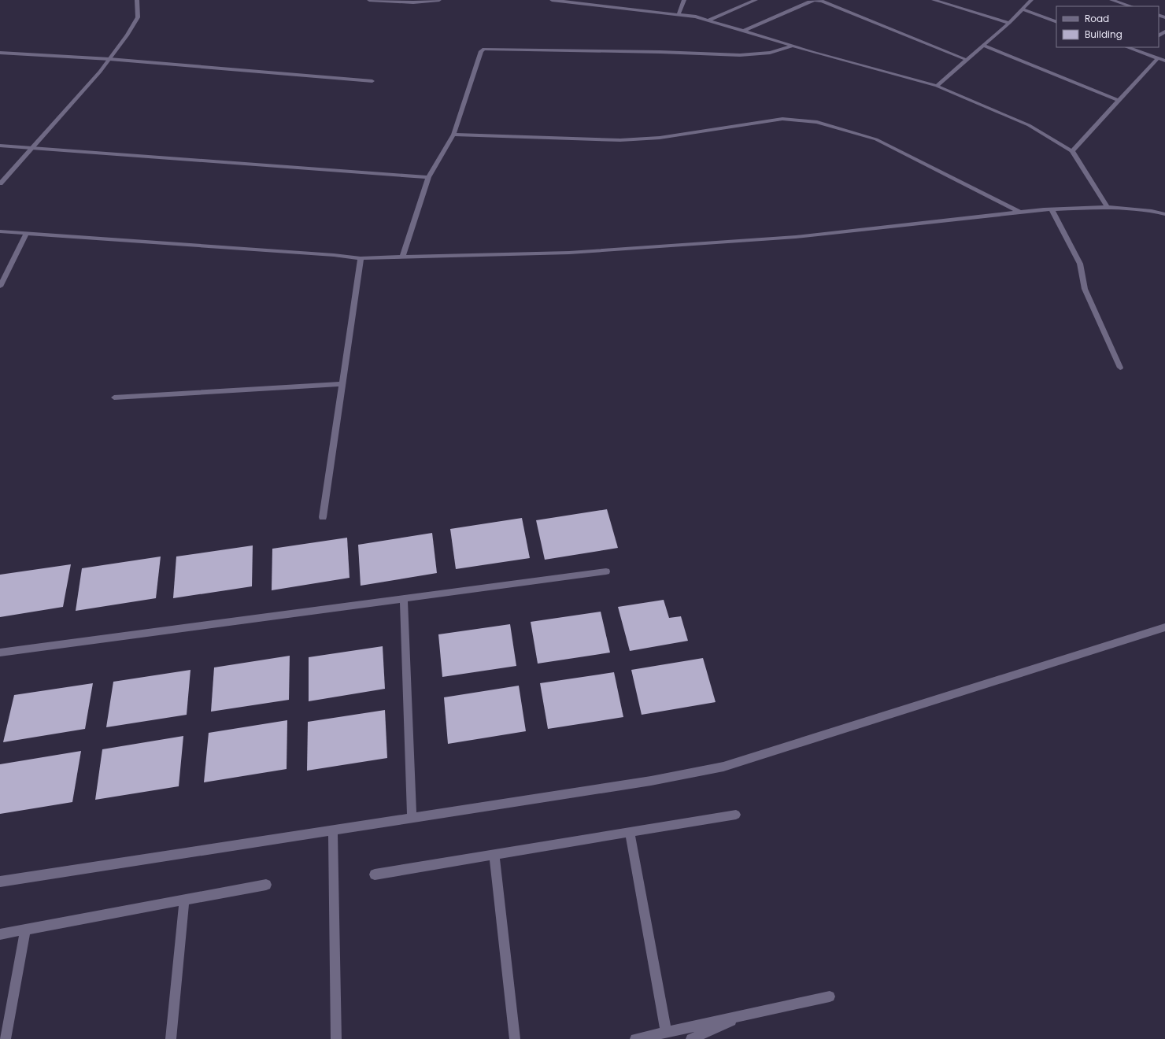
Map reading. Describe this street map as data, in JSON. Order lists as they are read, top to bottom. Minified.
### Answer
{"legend":["Road","Building"]}
